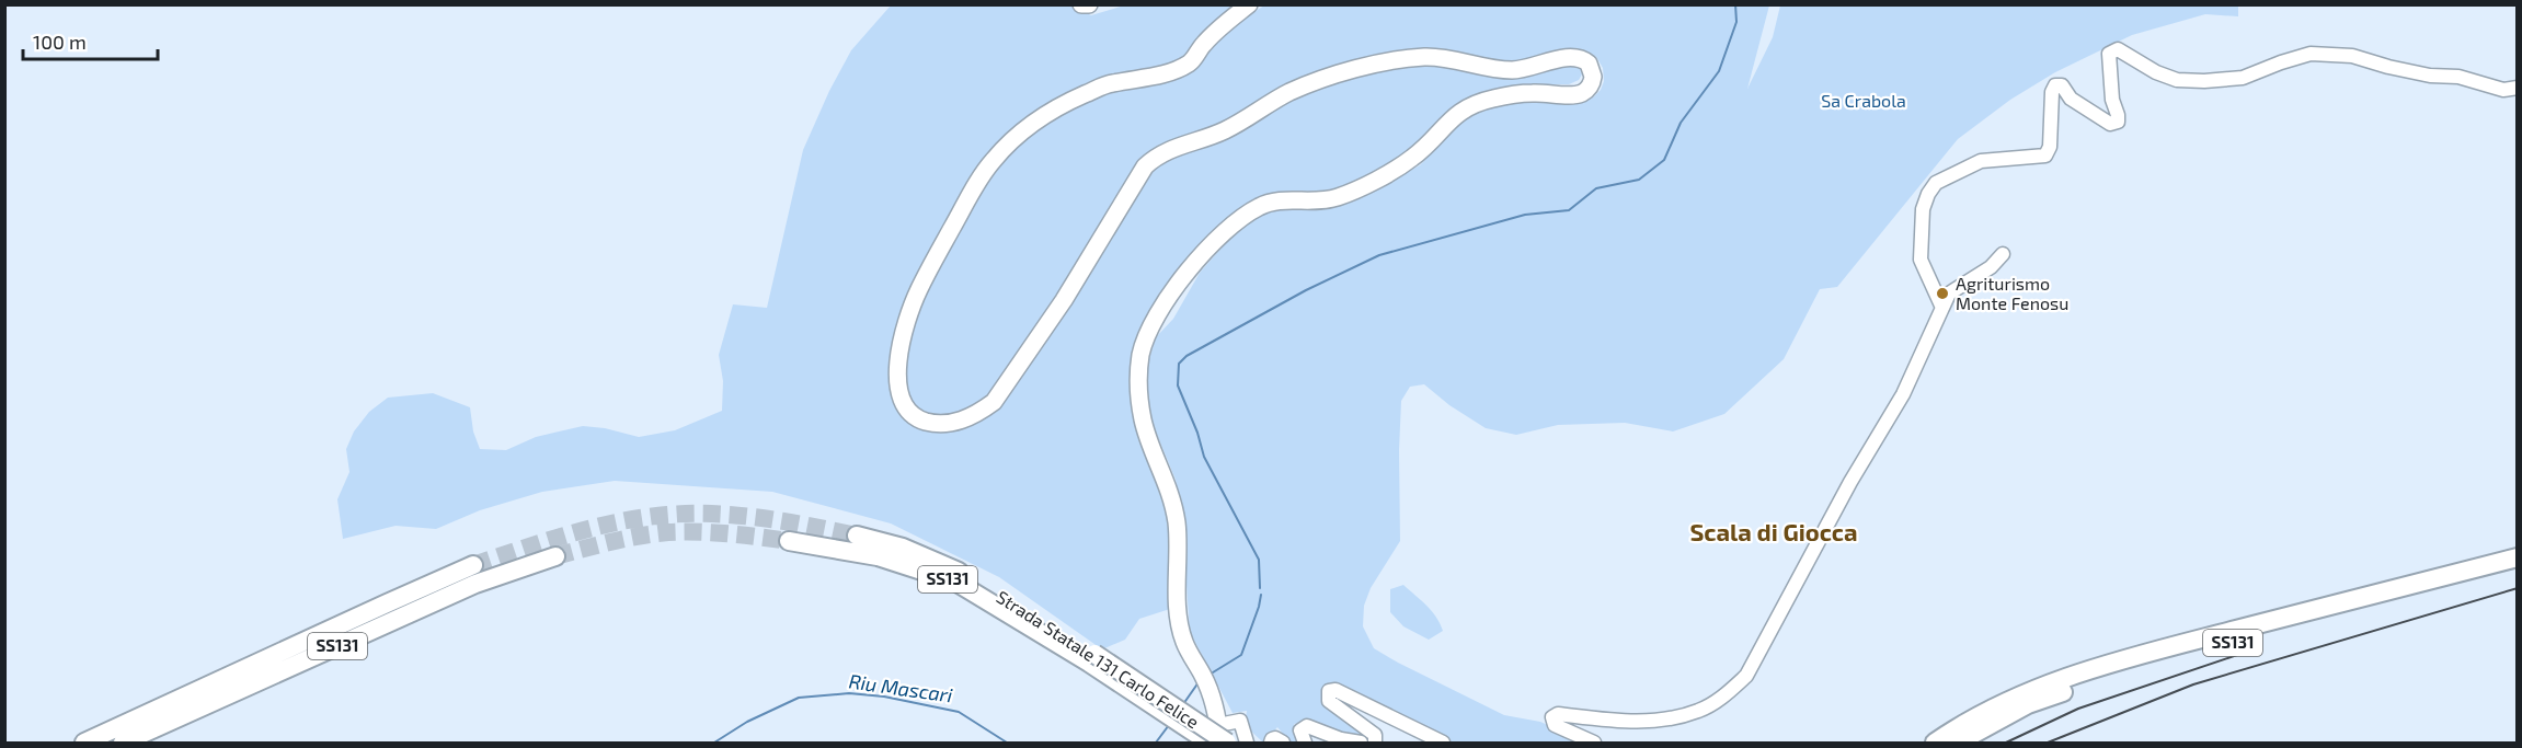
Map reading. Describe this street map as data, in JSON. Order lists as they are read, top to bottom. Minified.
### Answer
{"streets":{"highway":["SS131","Strada Statale 131 Carlo Felice"]},"districts":["Scala di Giocca"],"water":["Riu Mascari"],"parks":["Sa Crabola"],"places":["Agriturismo Monte Fenosu"],"scale_bar":"100 m"}
